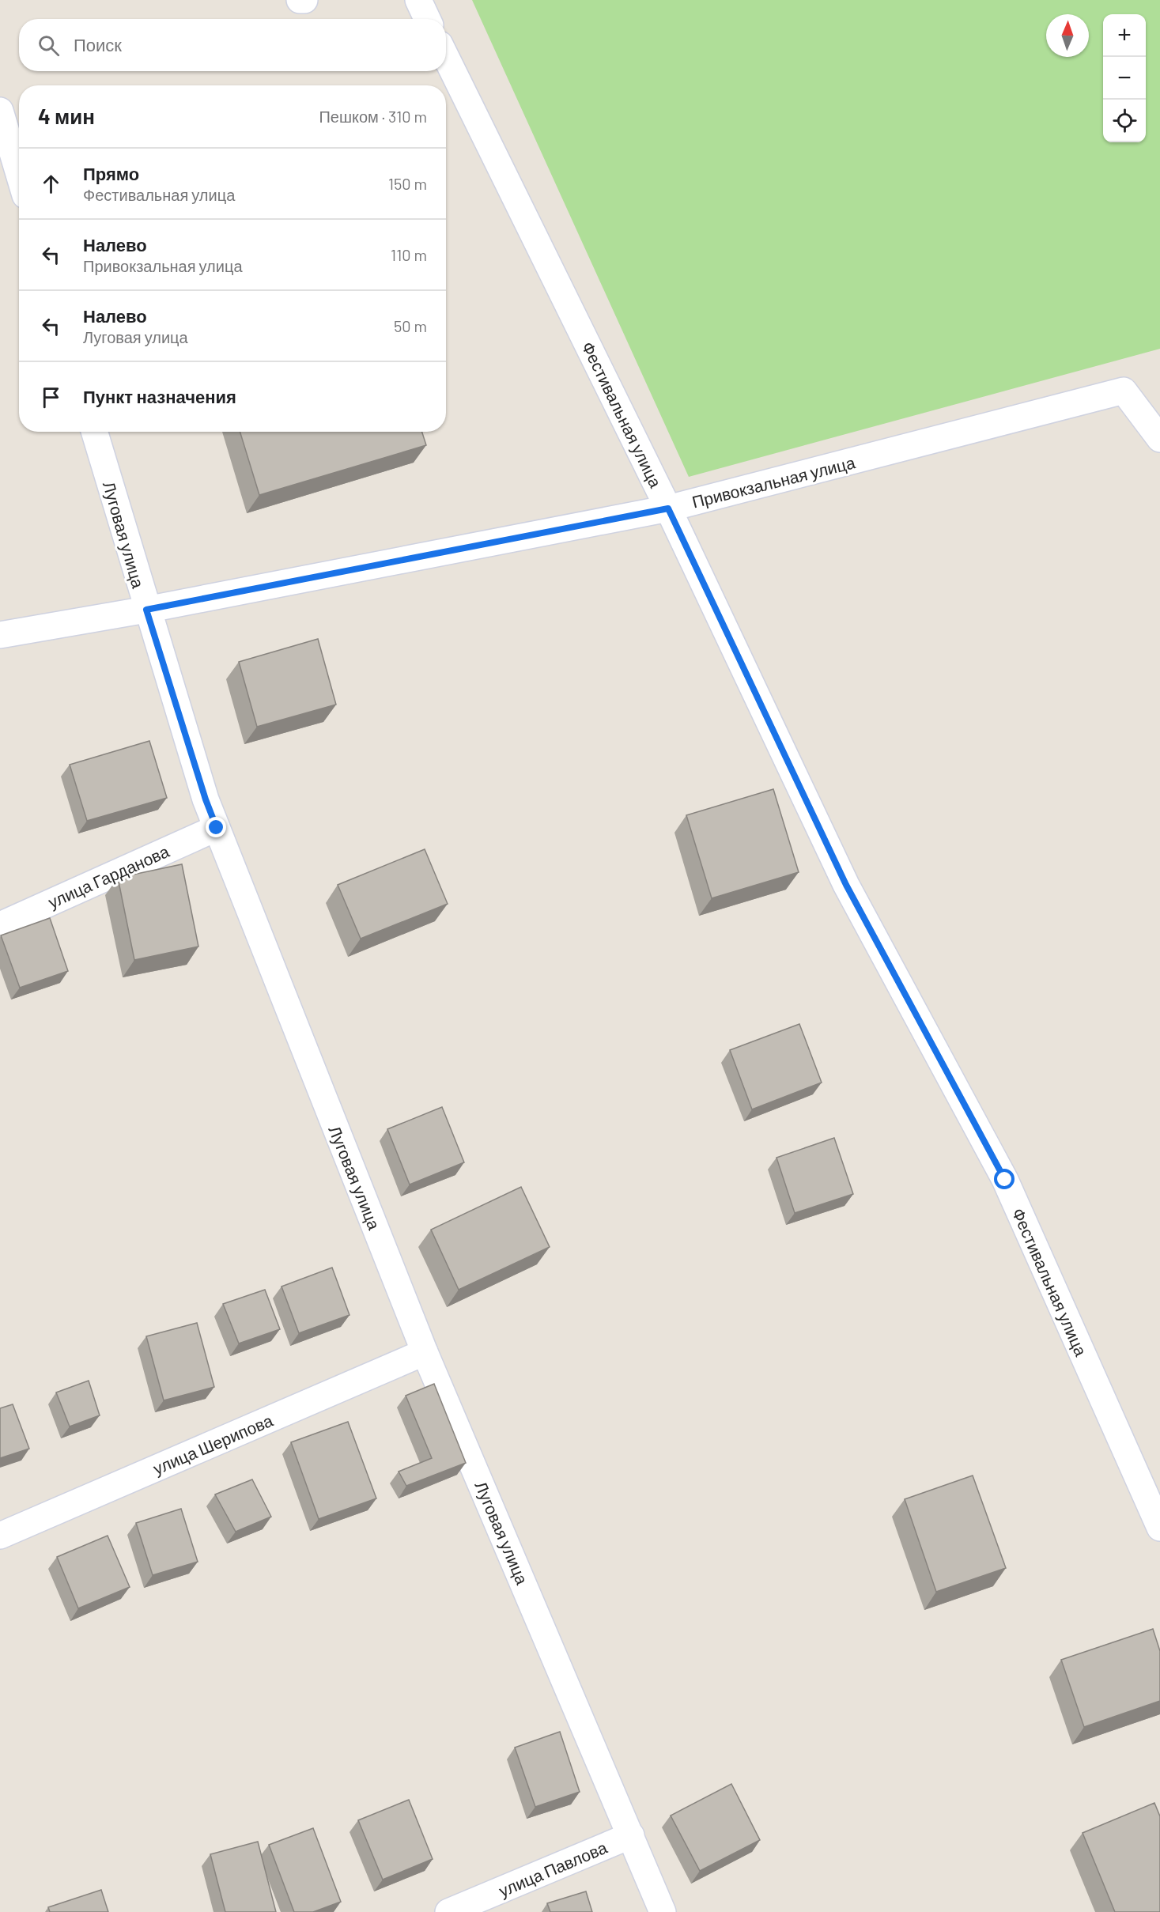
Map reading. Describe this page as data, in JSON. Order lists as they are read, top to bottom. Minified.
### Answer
{"streets":{"street":["Фестивальная улица","Привокзальная улица","Луговая улица","улица Гарданова","улица Шерипова","улица Павлова"]},"crossings":[["Фестивальная улица","Привокзальная улица"],["Привокзальная улица","Луговая улица"],["Луговая улица","улица Гарданова"],["Луговая улица","улица Шерипова"],["Луговая улица","улица Павлова"]],"north":"top","page":{"map_buttons":["+","−"],"search":"Поиск","heading":["4 мин","Пешком · 310 m"],"list":[["Прямо","Фестивальная улица","150 m"],["Налево","Привокзальная улица","110 m"],["Налево","Луговая улица","50 m"],"Пункт назначения"]}}
